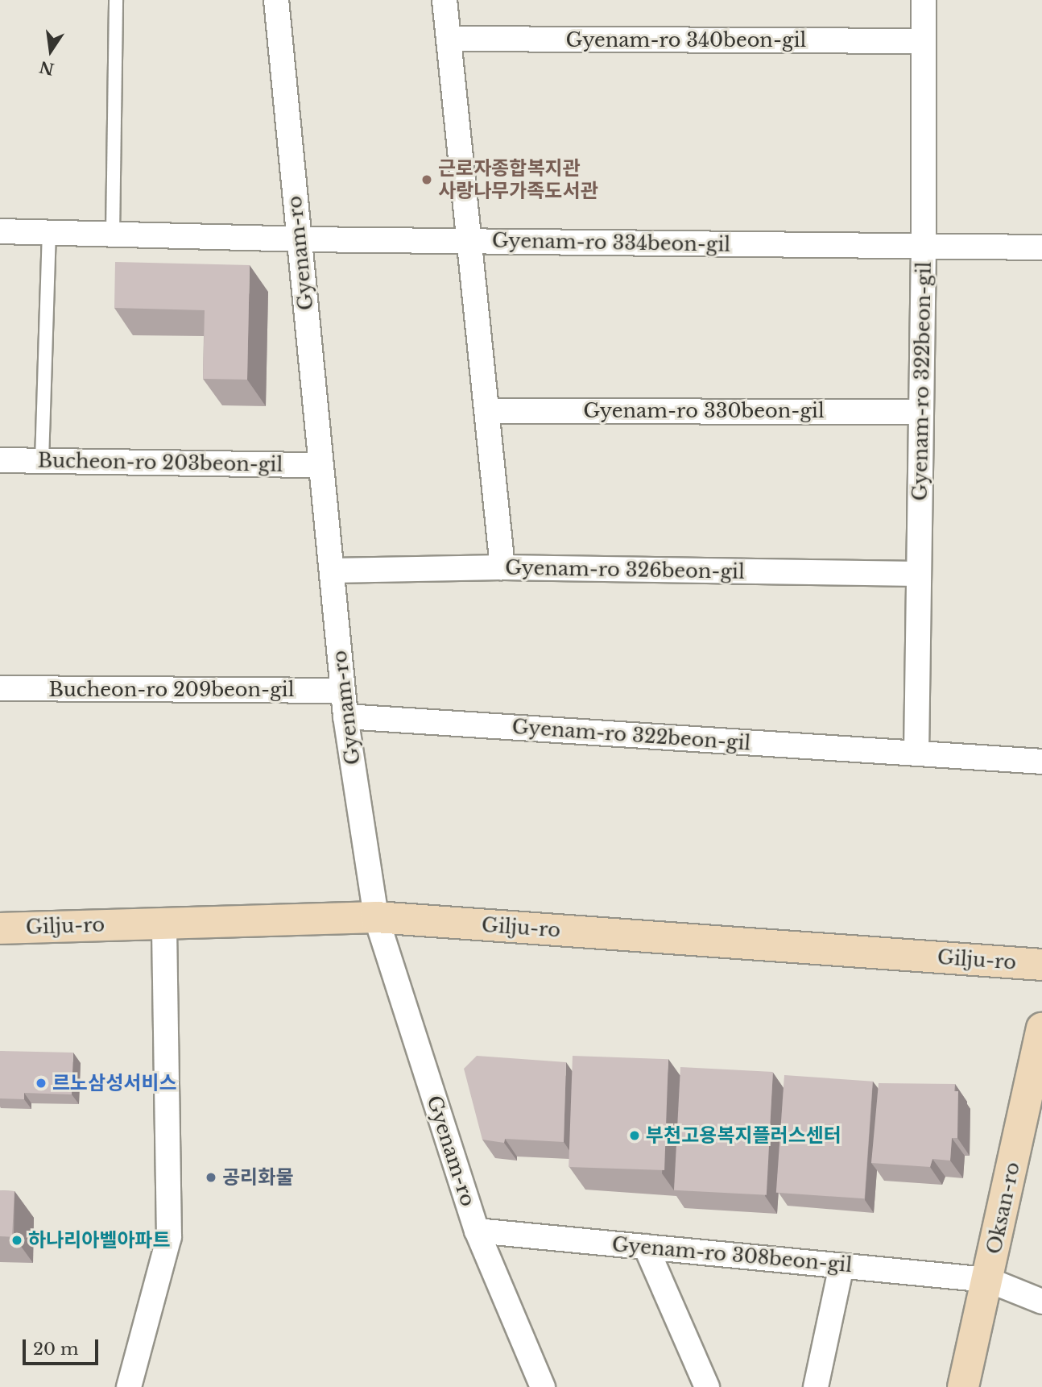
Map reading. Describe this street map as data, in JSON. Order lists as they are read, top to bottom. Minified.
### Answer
{"streets":{"street":["Gyenam-ro 340beon-gil","Gyenam-ro 334beon-gil","Gyenam-ro","Gyenam-ro 322beon-gil","Gyenam-ro 330beon-gil","Bucheon-ro 203beon-gil","Gyenam-ro 326beon-gil","Bucheon-ro 209beon-gil","Gilju-ro","Oksan-ro","Gyenam-ro 308beon-gil"]},"crossings":[["Gyenam-ro 334beon-gil","Gyenam-ro"],["Gyenam-ro 334beon-gil","Gyenam-ro 322beon-gil"],["Gyenam-ro","Gyenam-ro 322beon-gil"],["Gyenam-ro","Bucheon-ro 203beon-gil"],["Gyenam-ro","Gyenam-ro 326beon-gil"],["Gyenam-ro","Bucheon-ro 209beon-gil"],["Gyenam-ro","Gilju-ro"],["Gyenam-ro","Gyenam-ro 308beon-gil"],["Gyenam-ro 322beon-gil","Gyenam-ro 330beon-gil"],["Gyenam-ro 322beon-gil","Gyenam-ro 326beon-gil"],["Oksan-ro","Gyenam-ro 308beon-gil"]],"places":["근로자종합복지관 사랑나무가족도서관","르노삼성서비스","부천고용복지플러스센터","공리화물","하나리아벨아파트"],"scale_bar":"20 m","north":"bottom"}
